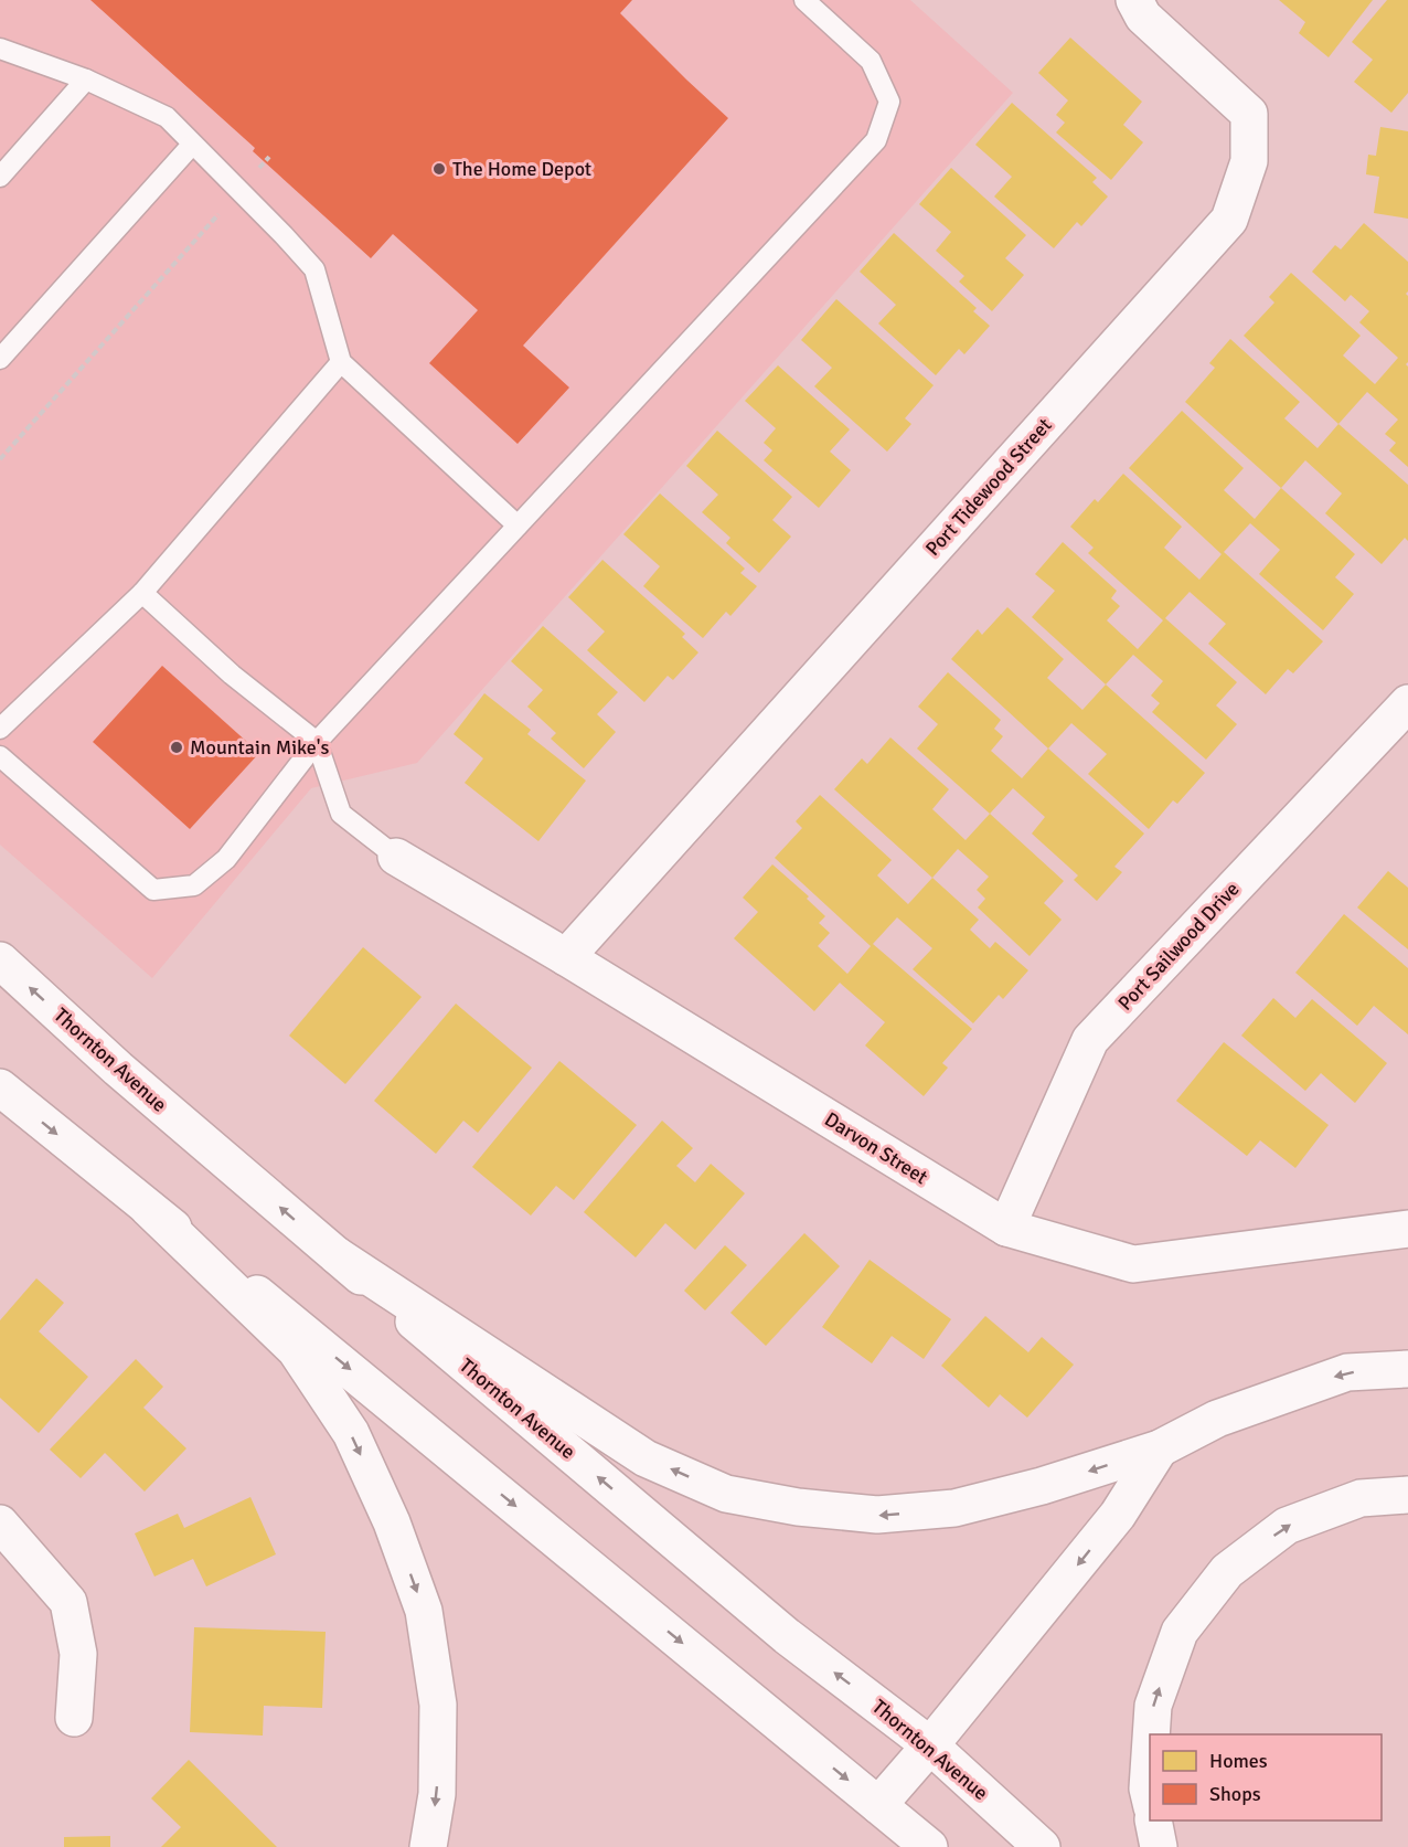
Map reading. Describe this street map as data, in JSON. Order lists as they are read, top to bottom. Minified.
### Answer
{"streets":{"main road":["Port Tidewood Street","Port Sailwood Drive","Thornton Avenue","Darvon Street"]},"crossings":[["Port Tidewood Street","Darvon Street"],["Port Sailwood Drive","Darvon Street"]],"places":["The Home Depot","Mountain Mike's"],"legend":["Homes","Shops"]}
